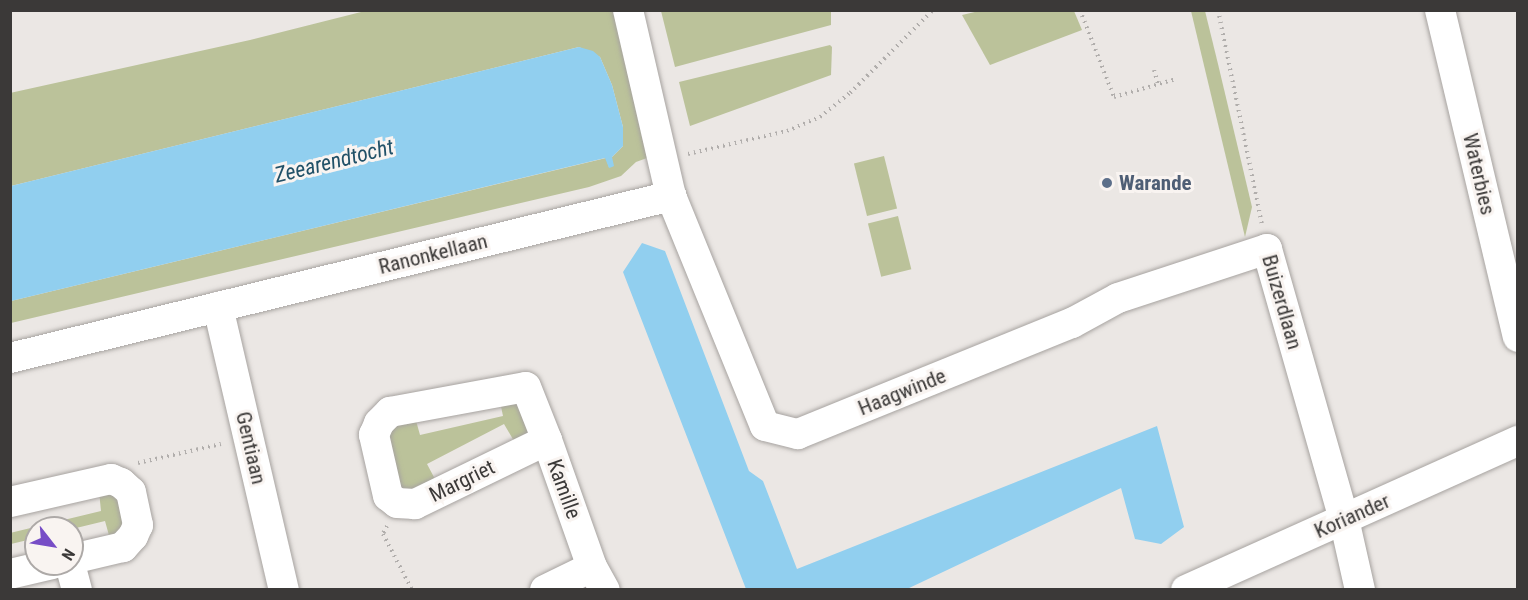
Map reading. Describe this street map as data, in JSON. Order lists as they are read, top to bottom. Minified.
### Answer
{"streets":{"street":["Waterbies","Ranonkellaan","Buizerdlaan","Haagwinde","Gentiaan","Margriet","Kamille","Koriander"]},"crossings":[["Ranonkellaan","Haagwinde"],["Ranonkellaan","Gentiaan"],["Buizerdlaan","Haagwinde"],["Buizerdlaan","Koriander"],["Margriet","Kamille"]],"water":["Zeearendtocht"],"places":["Warande"],"north":"bottom right"}
